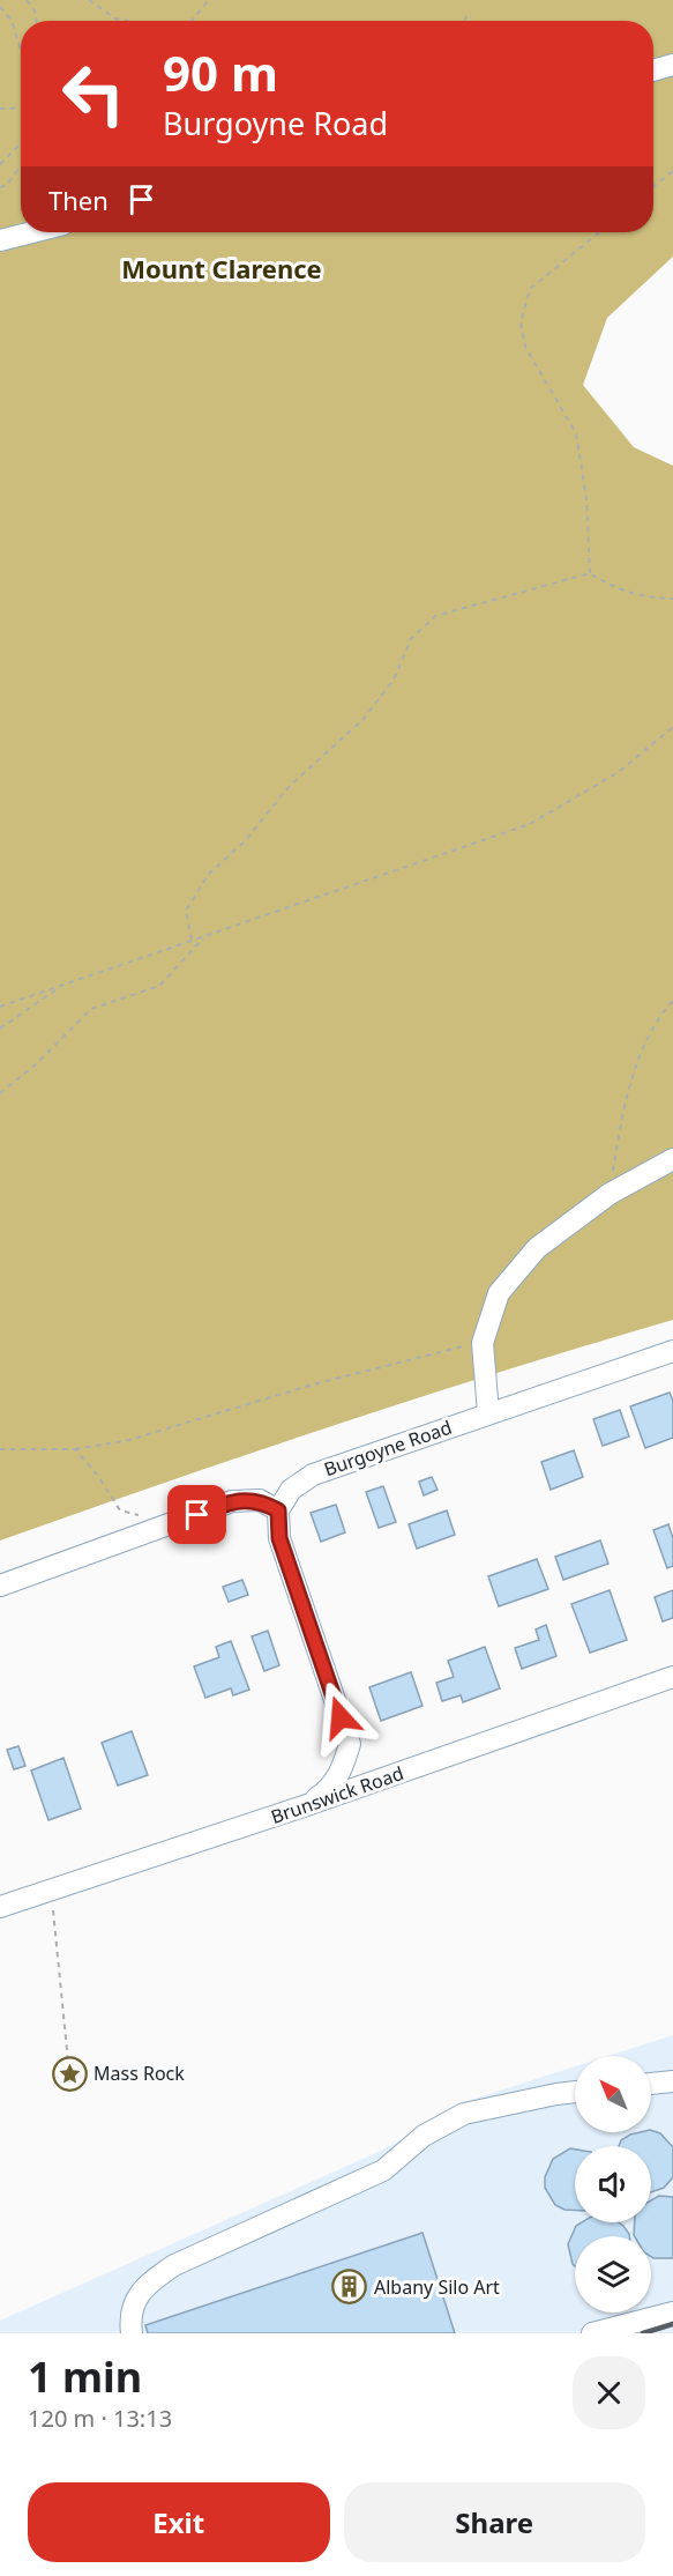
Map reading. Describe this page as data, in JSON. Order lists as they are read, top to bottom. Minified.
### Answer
{"streets":{"street":["Burgoyne Road","Brunswick Road"]},"districts":["Mount Clarence"],"places":{"place":["Mass Rock"],"building":["Albany Silo Art"]},"north":"top left","page":{"turn":["90 m","Burgoyne Road"],"then":"Then","heading":["1 min","120 m · 13:13"],"buttons":["Exit","Share"]}}
